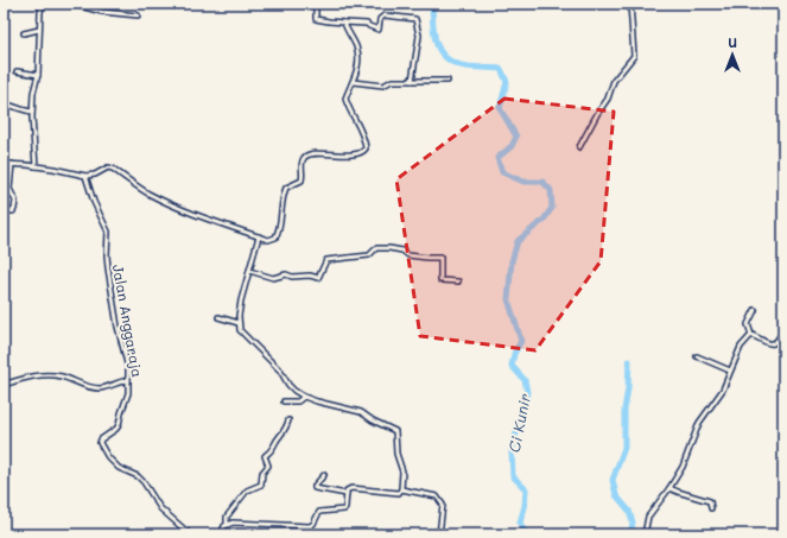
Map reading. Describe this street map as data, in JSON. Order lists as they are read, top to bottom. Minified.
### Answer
{"streets":{"street":["Jalan Anggaraja"]},"water":["Ci Kunir"],"north":"top"}
